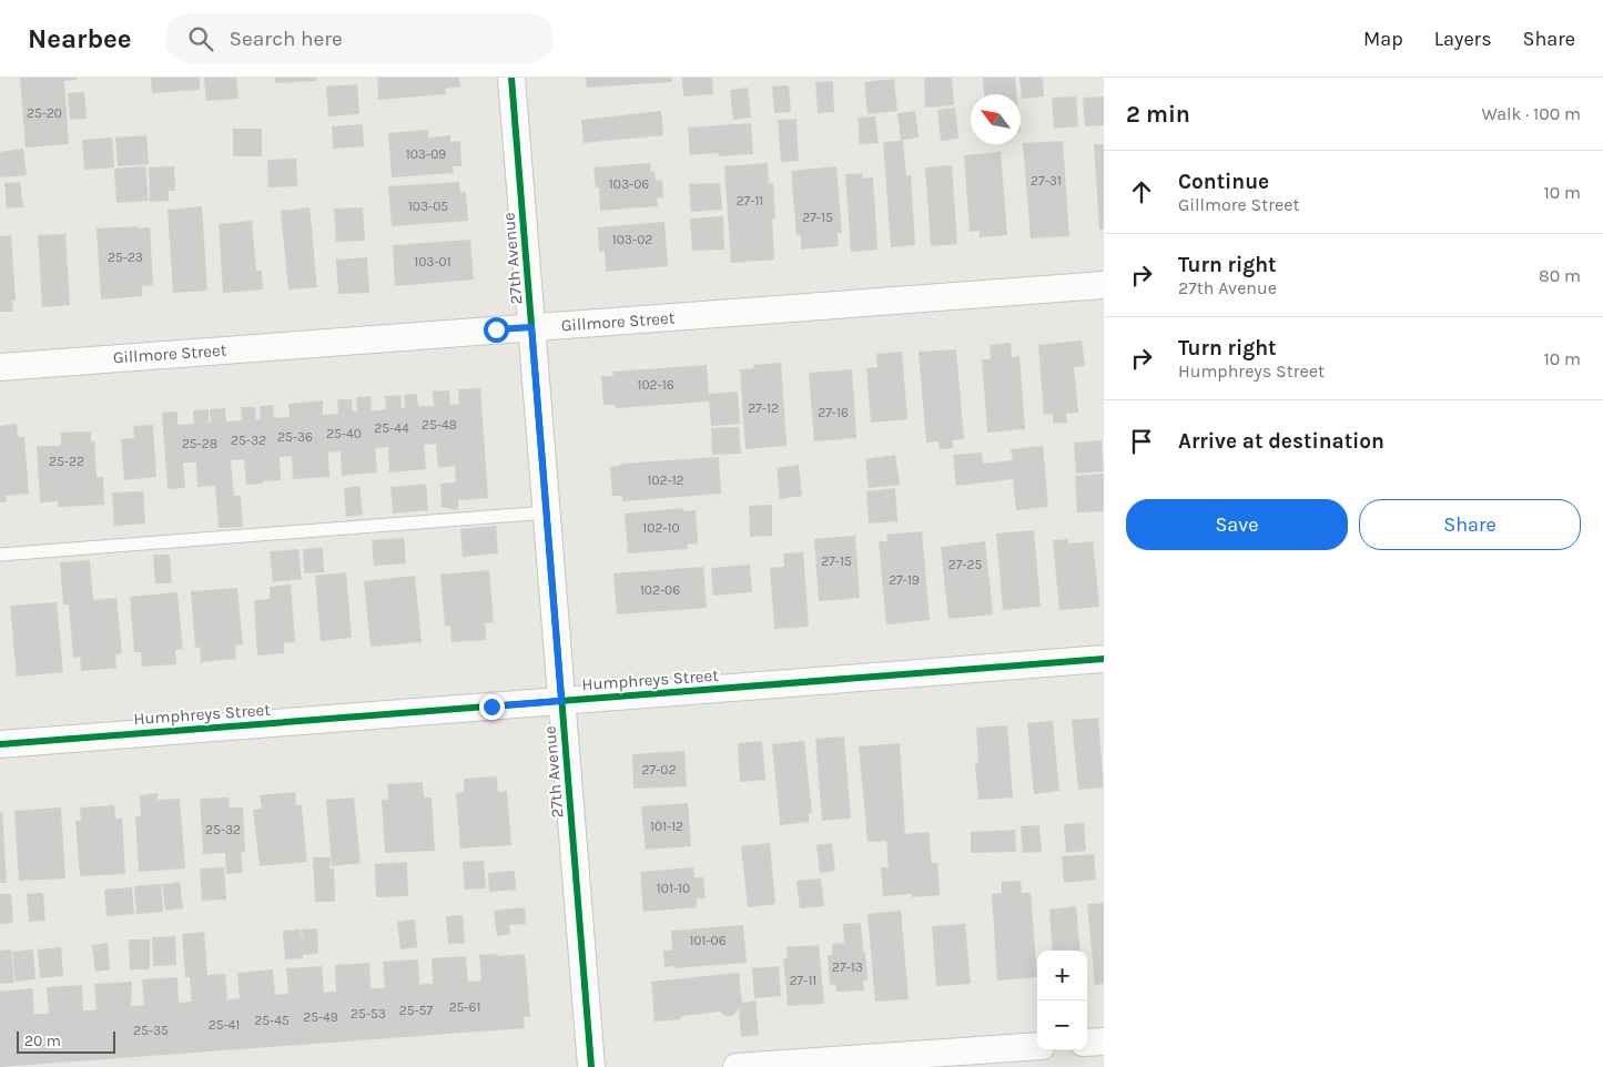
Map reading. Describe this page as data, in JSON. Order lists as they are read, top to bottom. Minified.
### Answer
{"streets":{"street":["27th Avenue","Gillmore Street","Humphreys Street"]},"crossings":[["27th Avenue","Gillmore Street"],["27th Avenue","Humphreys Street"]],"house_numbers":["25-20","103-09","27-31","103-06","27-11","103-05","27-15","103-02","25-23","103-01","102-16","27-12","27-16","25-48","25-44","25-40","25-36","25-32","25-28","25-22","102-12","102-10","27-15","27-25","27-19","102-06","27-02","101-12","25-32","101-10","101-06","27-13","27-11","25-61","25-57","25-53","25-49","25-45","25-41","25-35"],"scale_bar":"20 m","north":"top left","page":{"header":"Nearbee","search":"Search here","nav":["Map","Layers","Share"],"heading":["2 min","Walk · 100 m"],"list":[["Continue","Gillmore Street","10 m"],["Turn right","27th Avenue","80 m"],["Turn right","Humphreys Street","10 m"],"Arrive at destination"],"buttons":["Save","Share"],"map_buttons":["+","−"],"scale":"20 m"}}
